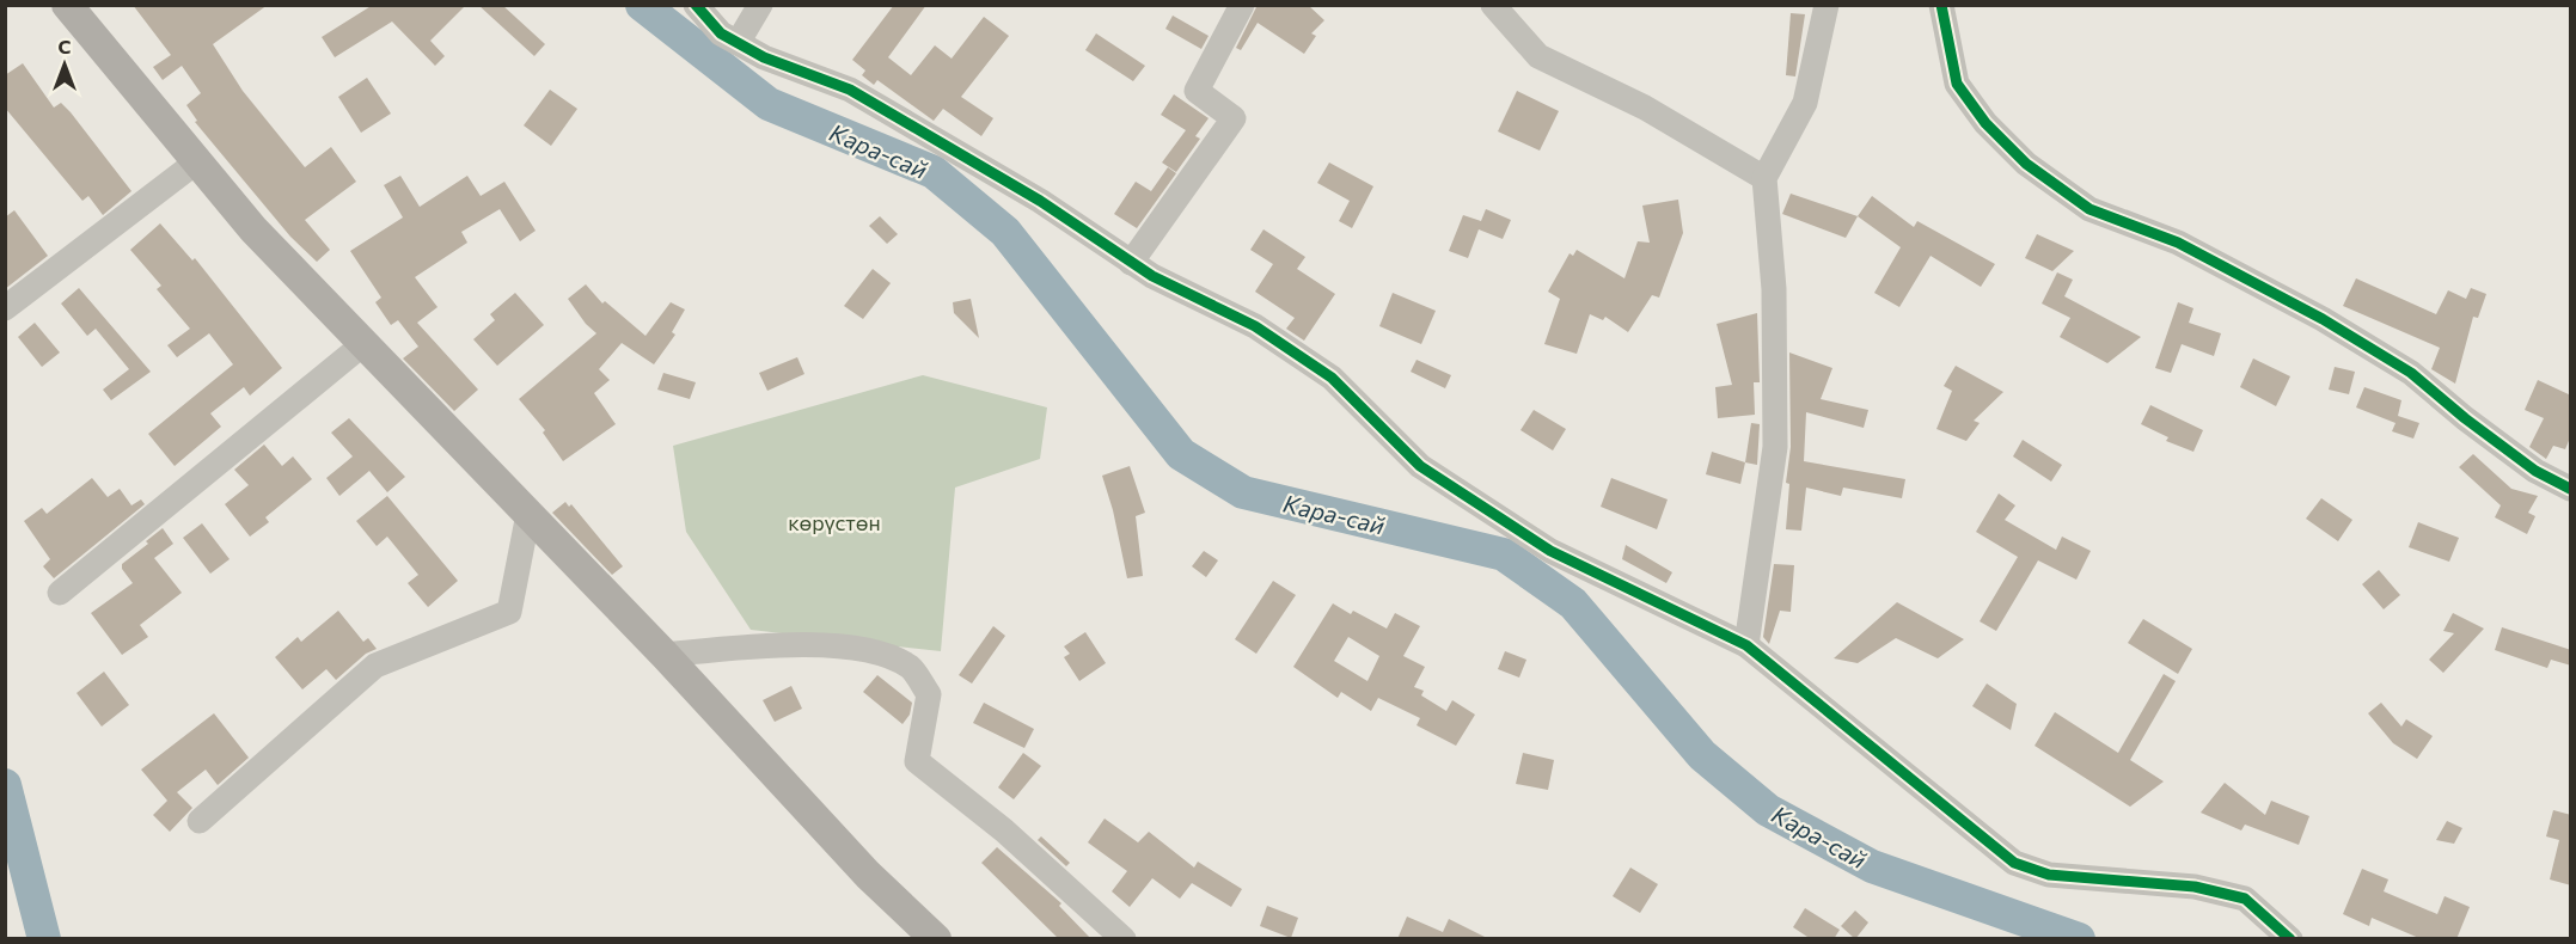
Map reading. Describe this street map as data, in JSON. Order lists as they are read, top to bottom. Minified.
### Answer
{"water":["Кара-сай"],"parks":["көрүстөн"],"north":"top"}
